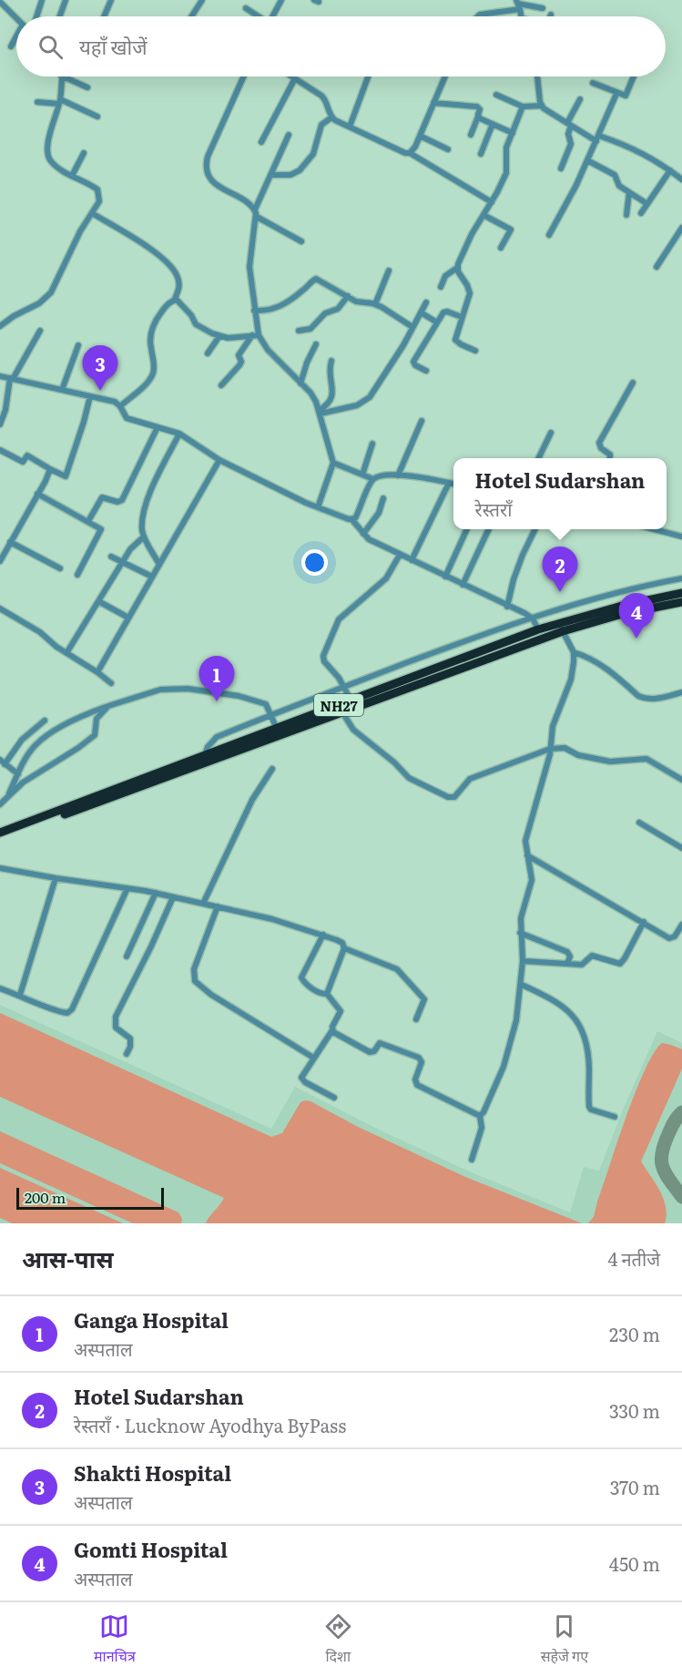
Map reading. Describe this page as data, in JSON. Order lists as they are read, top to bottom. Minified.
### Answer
{"streets":{"highway":["NH27"]},"scale_bar":"200 m","page":{"search":"यहाँ खोजें","pins":["3","2","4","1"],"popup":["Hotel Sudarshan","रेस्तराँ"],"scale":"200 m","heading":["आस-पास","4 नतीजे"],"list":[{"mark":"1","name":"Ganga Hospital","note":"अस्पताल","value":"230 m"},{"mark":"2","name":"Hotel Sudarshan","note":"रेस्तराँ · Lucknow Ayodhya ByPass","value":"330 m"},{"mark":"3","name":"Shakti Hospital","note":"अस्पताल","value":"370 m"},{"mark":"4","name":"Gomti Hospital","note":"अस्पताल","value":"450 m"}],"nav":["मानचित्र","दिशा","सहेजे गए"]}}
